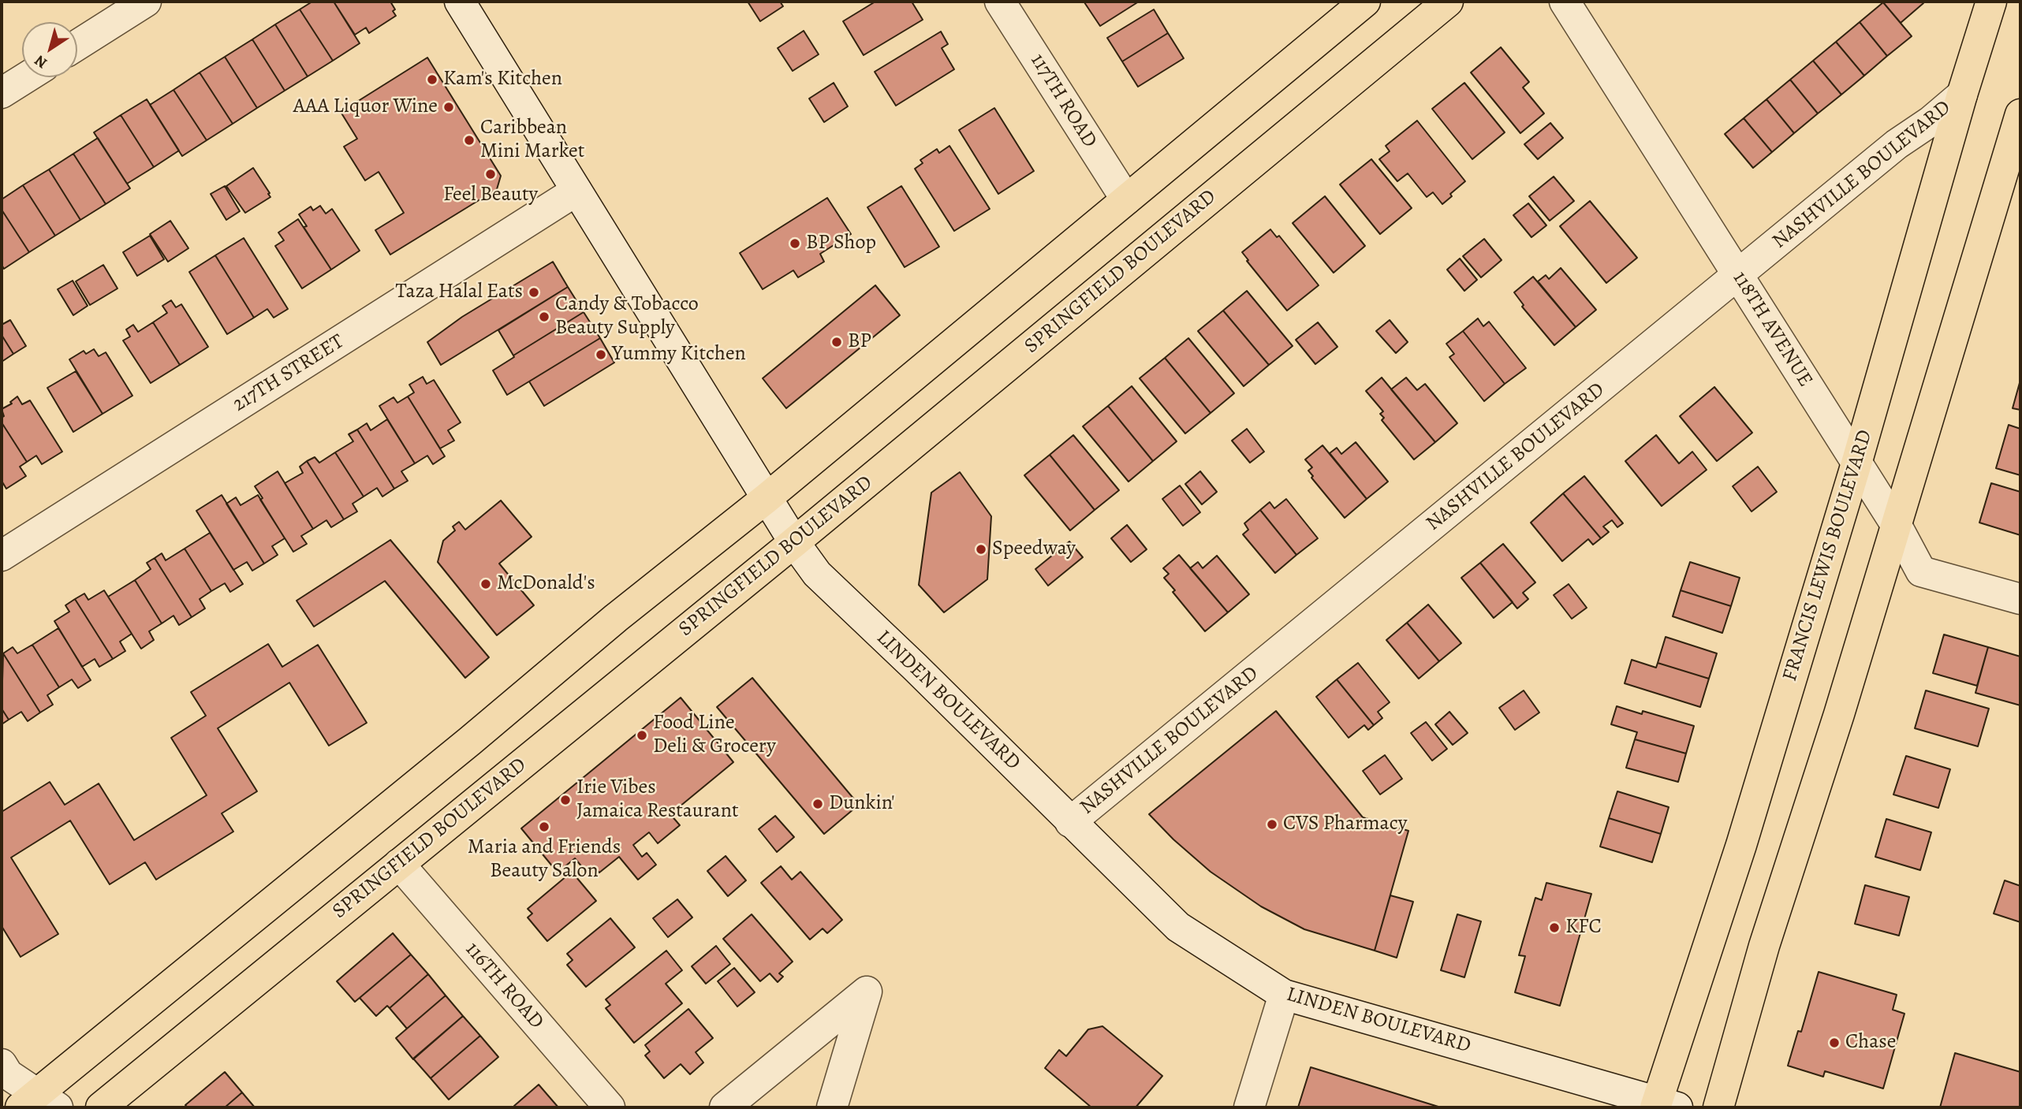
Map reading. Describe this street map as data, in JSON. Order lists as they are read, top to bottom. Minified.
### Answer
{"streets":{"main road":["SPRINGFIELD BOULEVARD","FRANCIS LEWIS BOULEVARD"],"street":["117TH ROAD","NASHVILLE BOULEVARD","118TH AVENUE","217TH STREET","LINDEN BOULEVARD","116TH ROAD"]},"crossings":[["NASHVILLE BOULEVARD","118TH AVENUE"],["NASHVILLE BOULEVARD","FRANCIS LEWIS BOULEVARD"],["NASHVILLE BOULEVARD","LINDEN BOULEVARD"],["SPRINGFIELD BOULEVARD","LINDEN BOULEVARD"],["SPRINGFIELD BOULEVARD","116TH ROAD"],["118TH AVENUE","FRANCIS LEWIS BOULEVARD"],["217TH STREET","LINDEN BOULEVARD"],["FRANCIS LEWIS BOULEVARD","LINDEN BOULEVARD"]],"places":["Kam's Kitchen","AAA Liquor Wine","Caribbean Mini Market","Feel Beauty","BP Shop","Taza Halal Eats","Candy & Tobacco Beauty Supply","BP","Yummy Kitchen","Speedway","McDonald's","Food Line Deli & Grocery","Irie Vibes Jamaica Restaurant","Dunkin'","CVS Pharmacy","Maria and Friends Beauty Salon","KFC","Chase"],"north":"bottom left"}
